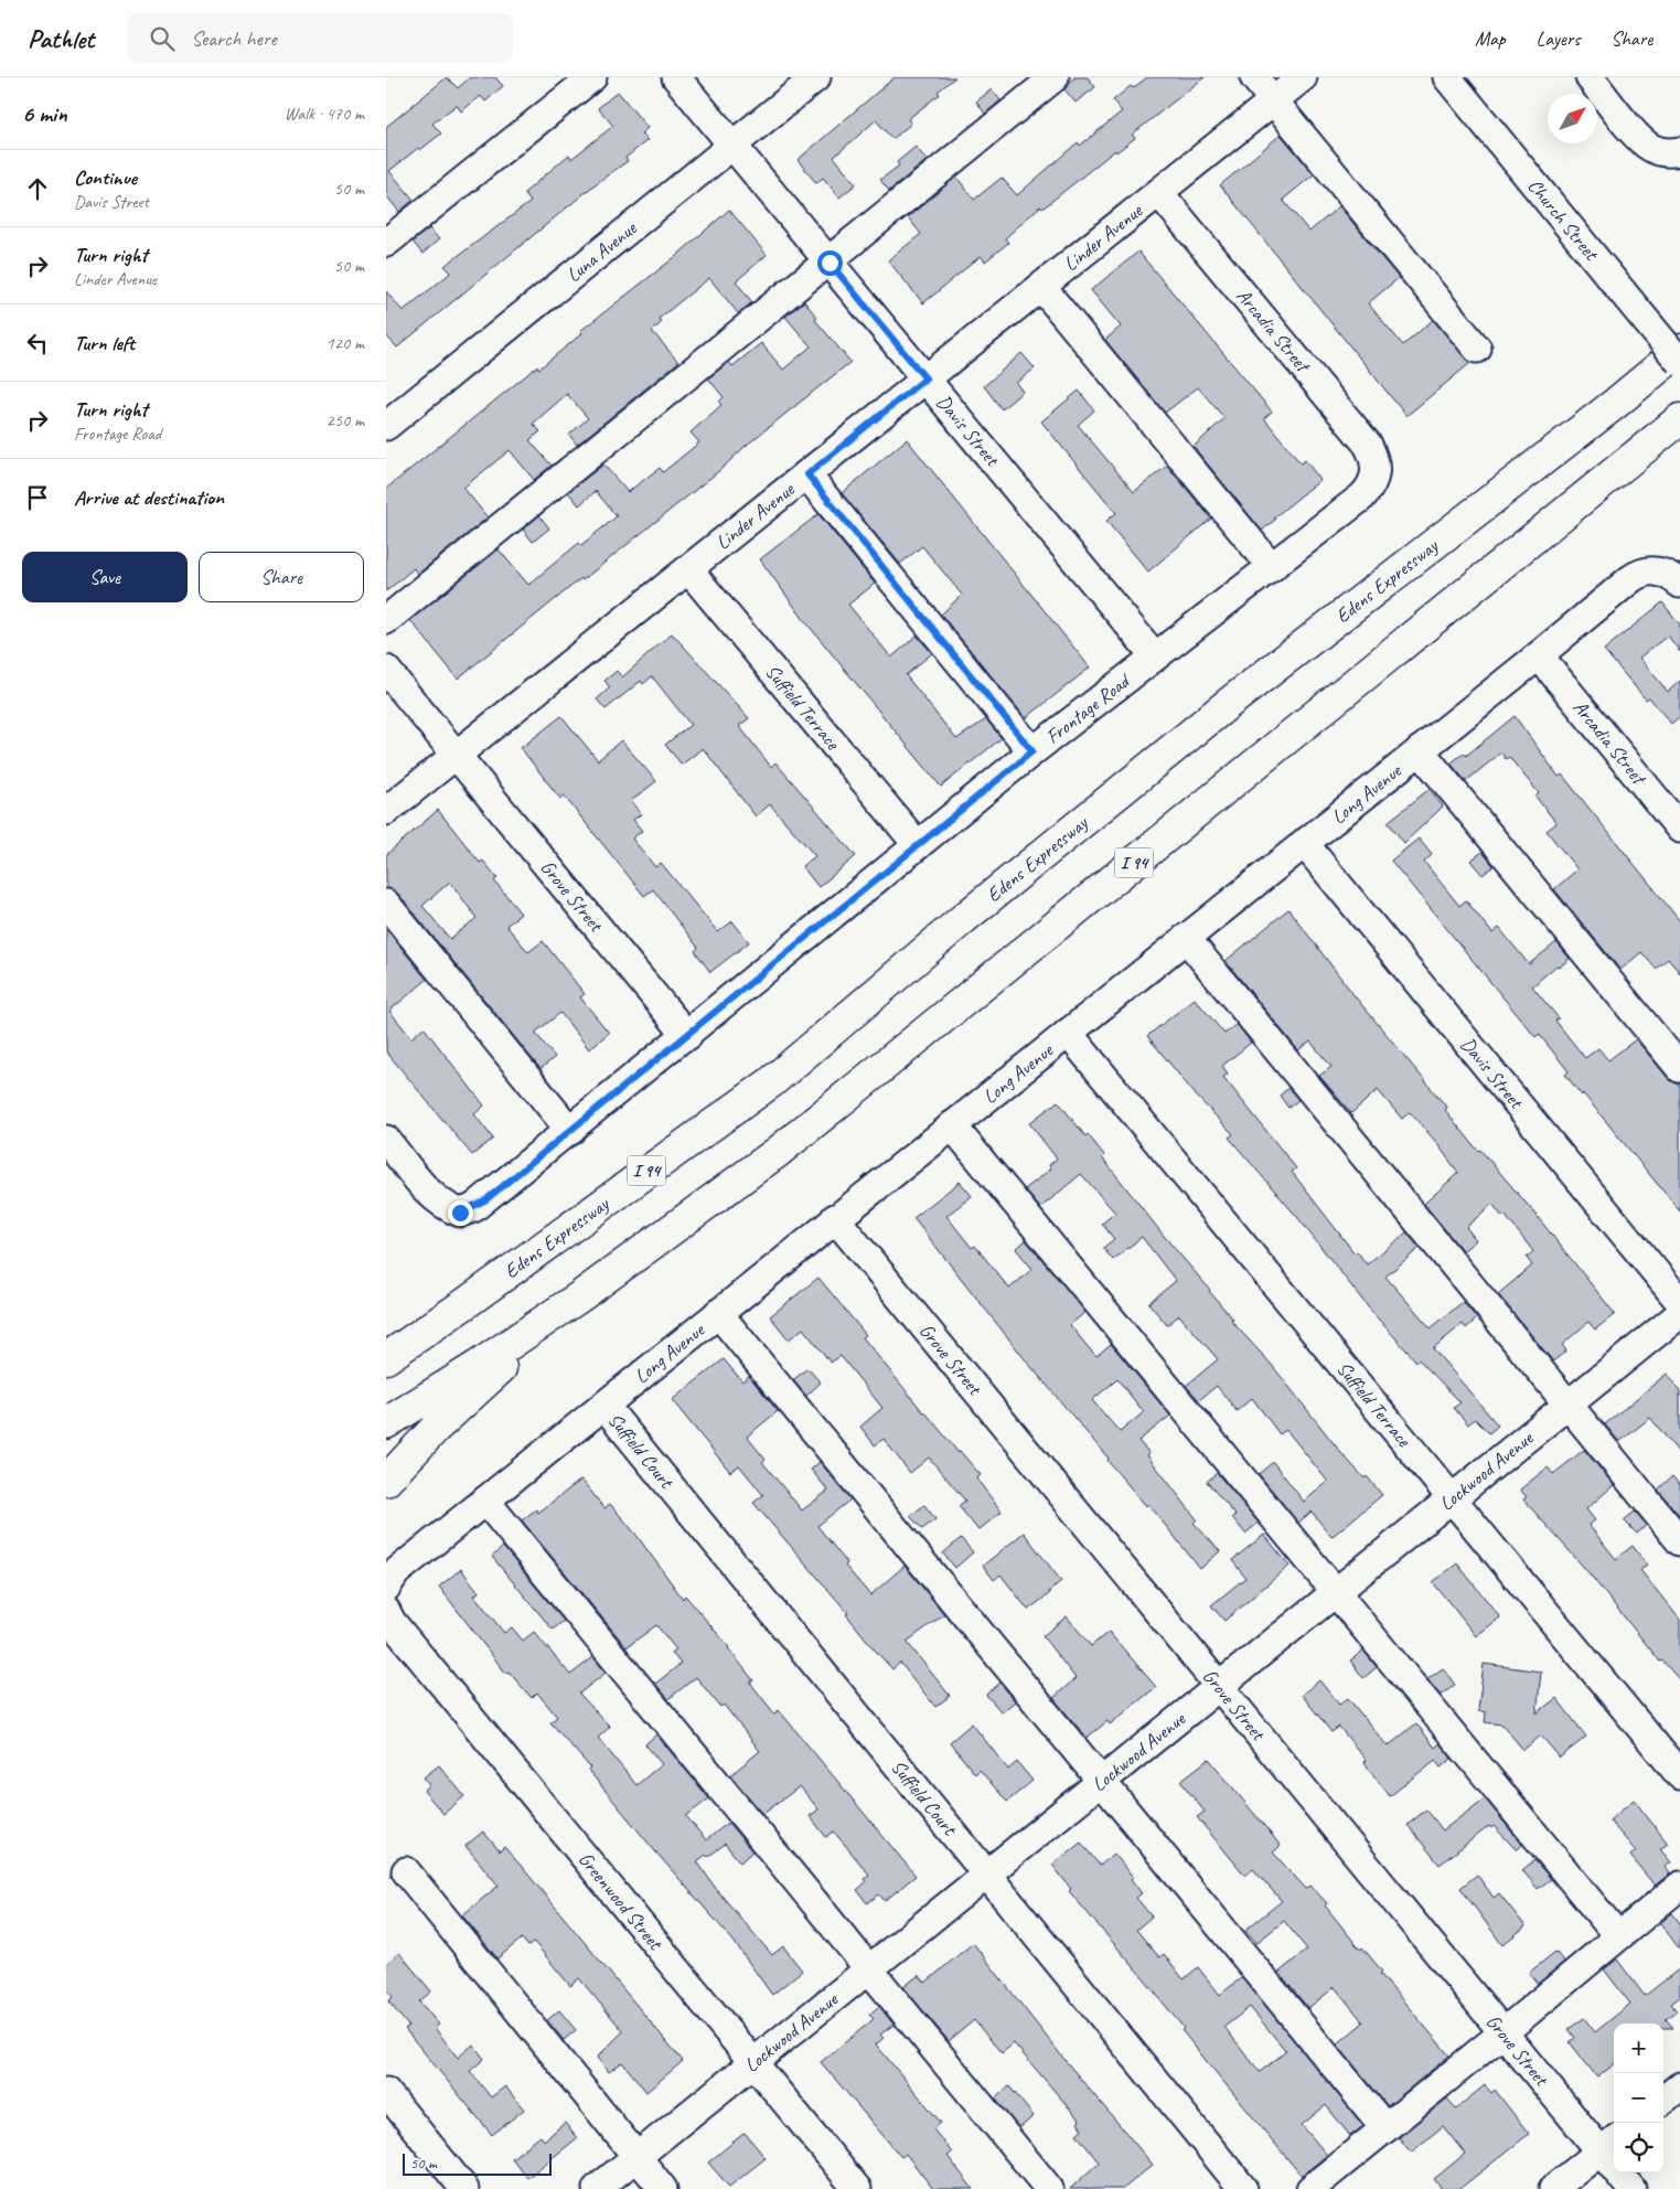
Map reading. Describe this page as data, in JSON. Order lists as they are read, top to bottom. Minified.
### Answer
{"streets":{"highway":["Edens Expressway","I 94"],"street":["Church Street","Linder Avenue","Luna Avenue","Arcadia Street","Davis Street","Suffield Terrace","Frontage Road","Long Avenue","Grove Street","Suffield Court","Lockwood Avenue","Greenwood Street"]},"crossings":[["Linder Avenue","Arcadia Street"],["Linder Avenue","Davis Street"],["Linder Avenue","Suffield Terrace"],["Linder Avenue","Grove Street"],["Luna Avenue","Davis Street"],["Arcadia Street","Frontage Road"],["Arcadia Street","Long Avenue"],["Davis Street","Frontage Road"],["Davis Street","Long Avenue"],["Suffield Terrace","Frontage Road"],["Suffield Terrace","Long Avenue"],["Suffield Terrace","Lockwood Avenue"],["Frontage Road","Grove Street"],["Long Avenue","Grove Street"],["Long Avenue","Suffield Court"],["Grove Street","Lockwood Avenue"],["Suffield Court","Lockwood Avenue"],["Lockwood Avenue","Greenwood Street"]],"scale_bar":"50 m","north":"top right","page":{"header":"Pathlet","search":"Search here","nav":["Map","Layers","Share"],"heading":["6 min","Walk · 470 m"],"list":[["Continue","Davis Street","50 m"],["Turn right","Linder Avenue","50 m"],["Turn left","120 m"],["Turn right","Frontage Road","250 m"],"Arrive at destination"],"buttons":["Save","Share"],"map_buttons":["+","−"],"scale":"50 m"}}
